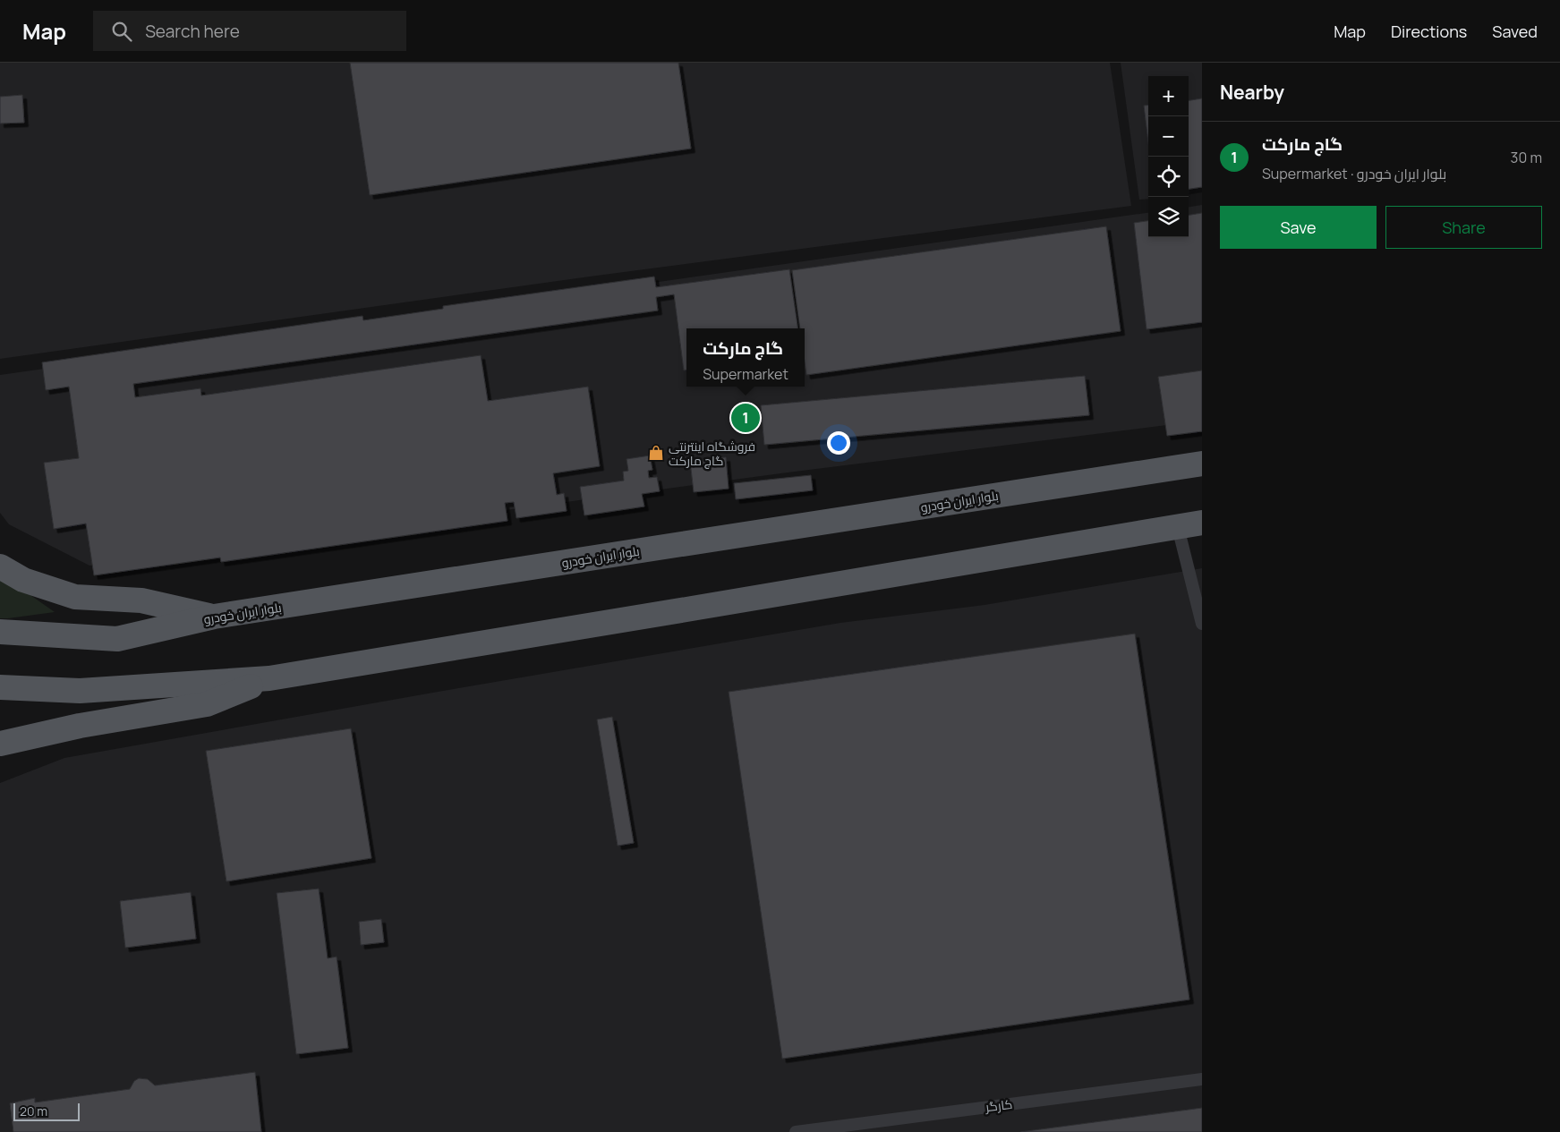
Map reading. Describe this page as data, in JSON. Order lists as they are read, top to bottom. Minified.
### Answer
{"streets":{"main road":["بلوار ایران خودرو"],"lane":["کارگر"]},"places":{"shop":["فروشگاه اینترنتی گاج مارکت"]},"scale_bar":"20 m","page":{"header":"Map","search":"Search here","nav":["Map","Directions","Saved"],"heading":"Nearby","map_buttons":["+","−"],"list":[{"mark":"1","name":"گاج مارکت","note":"Supermarket · بلوار ایران خودرو","value":"30 m"}],"buttons":["Save","Share"],"popup":["گاج مارکت","Supermarket"],"pins":"1","scale":"20 m"}}
